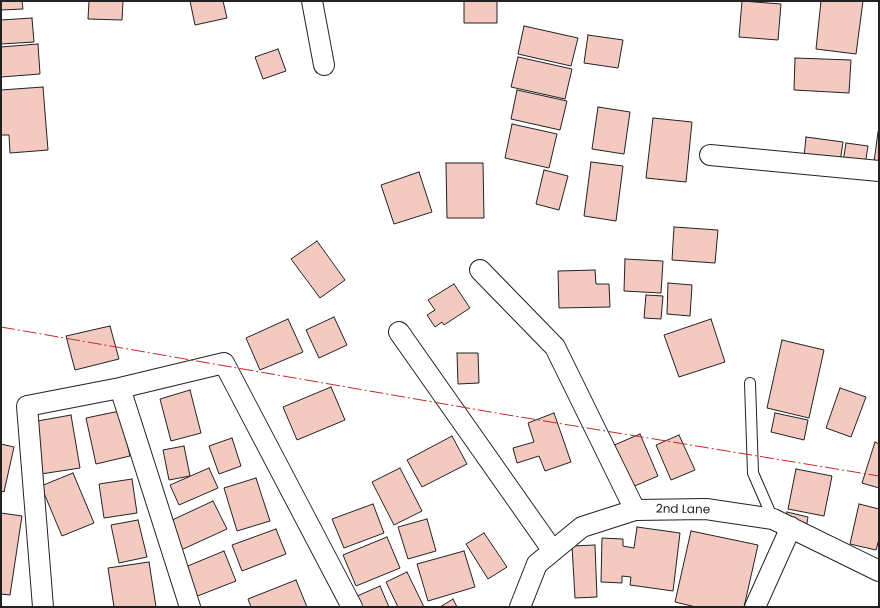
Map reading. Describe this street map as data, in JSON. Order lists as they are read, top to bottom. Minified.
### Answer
{"streets":{"street":["2nd Lane"]}}
